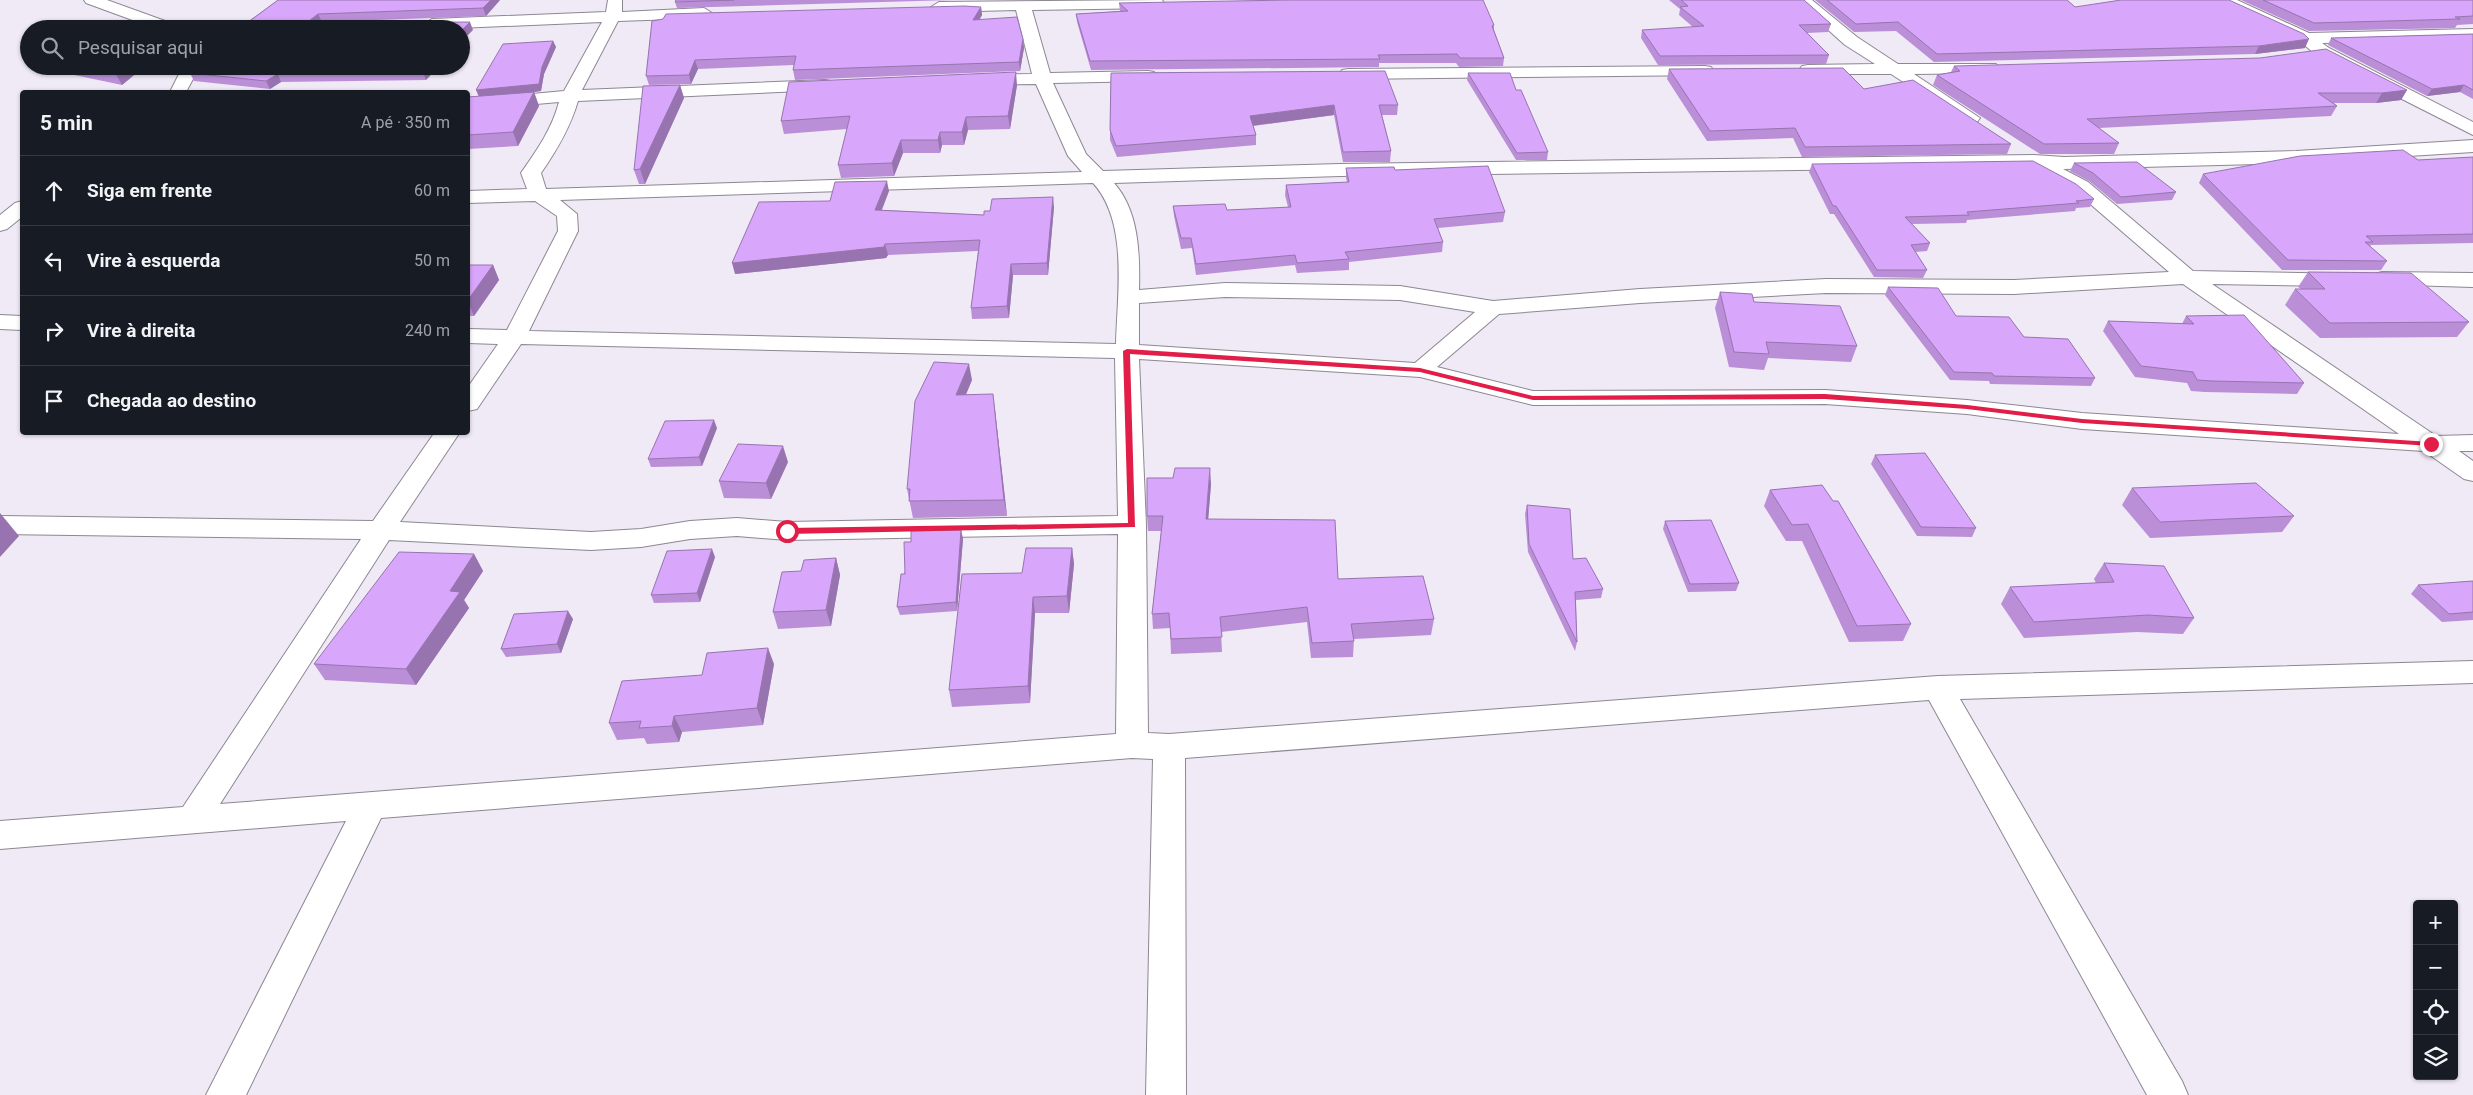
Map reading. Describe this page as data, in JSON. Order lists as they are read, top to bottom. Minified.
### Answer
{"page":{"search":"Pesquisar aqui","heading":["5 min","A pé · 350 m"],"list":[["Siga em frente","60 m"],["Vire à esquerda","50 m"],["Vire à direita","240 m"],"Chegada ao destino"],"map_buttons":["+","−"]}}
